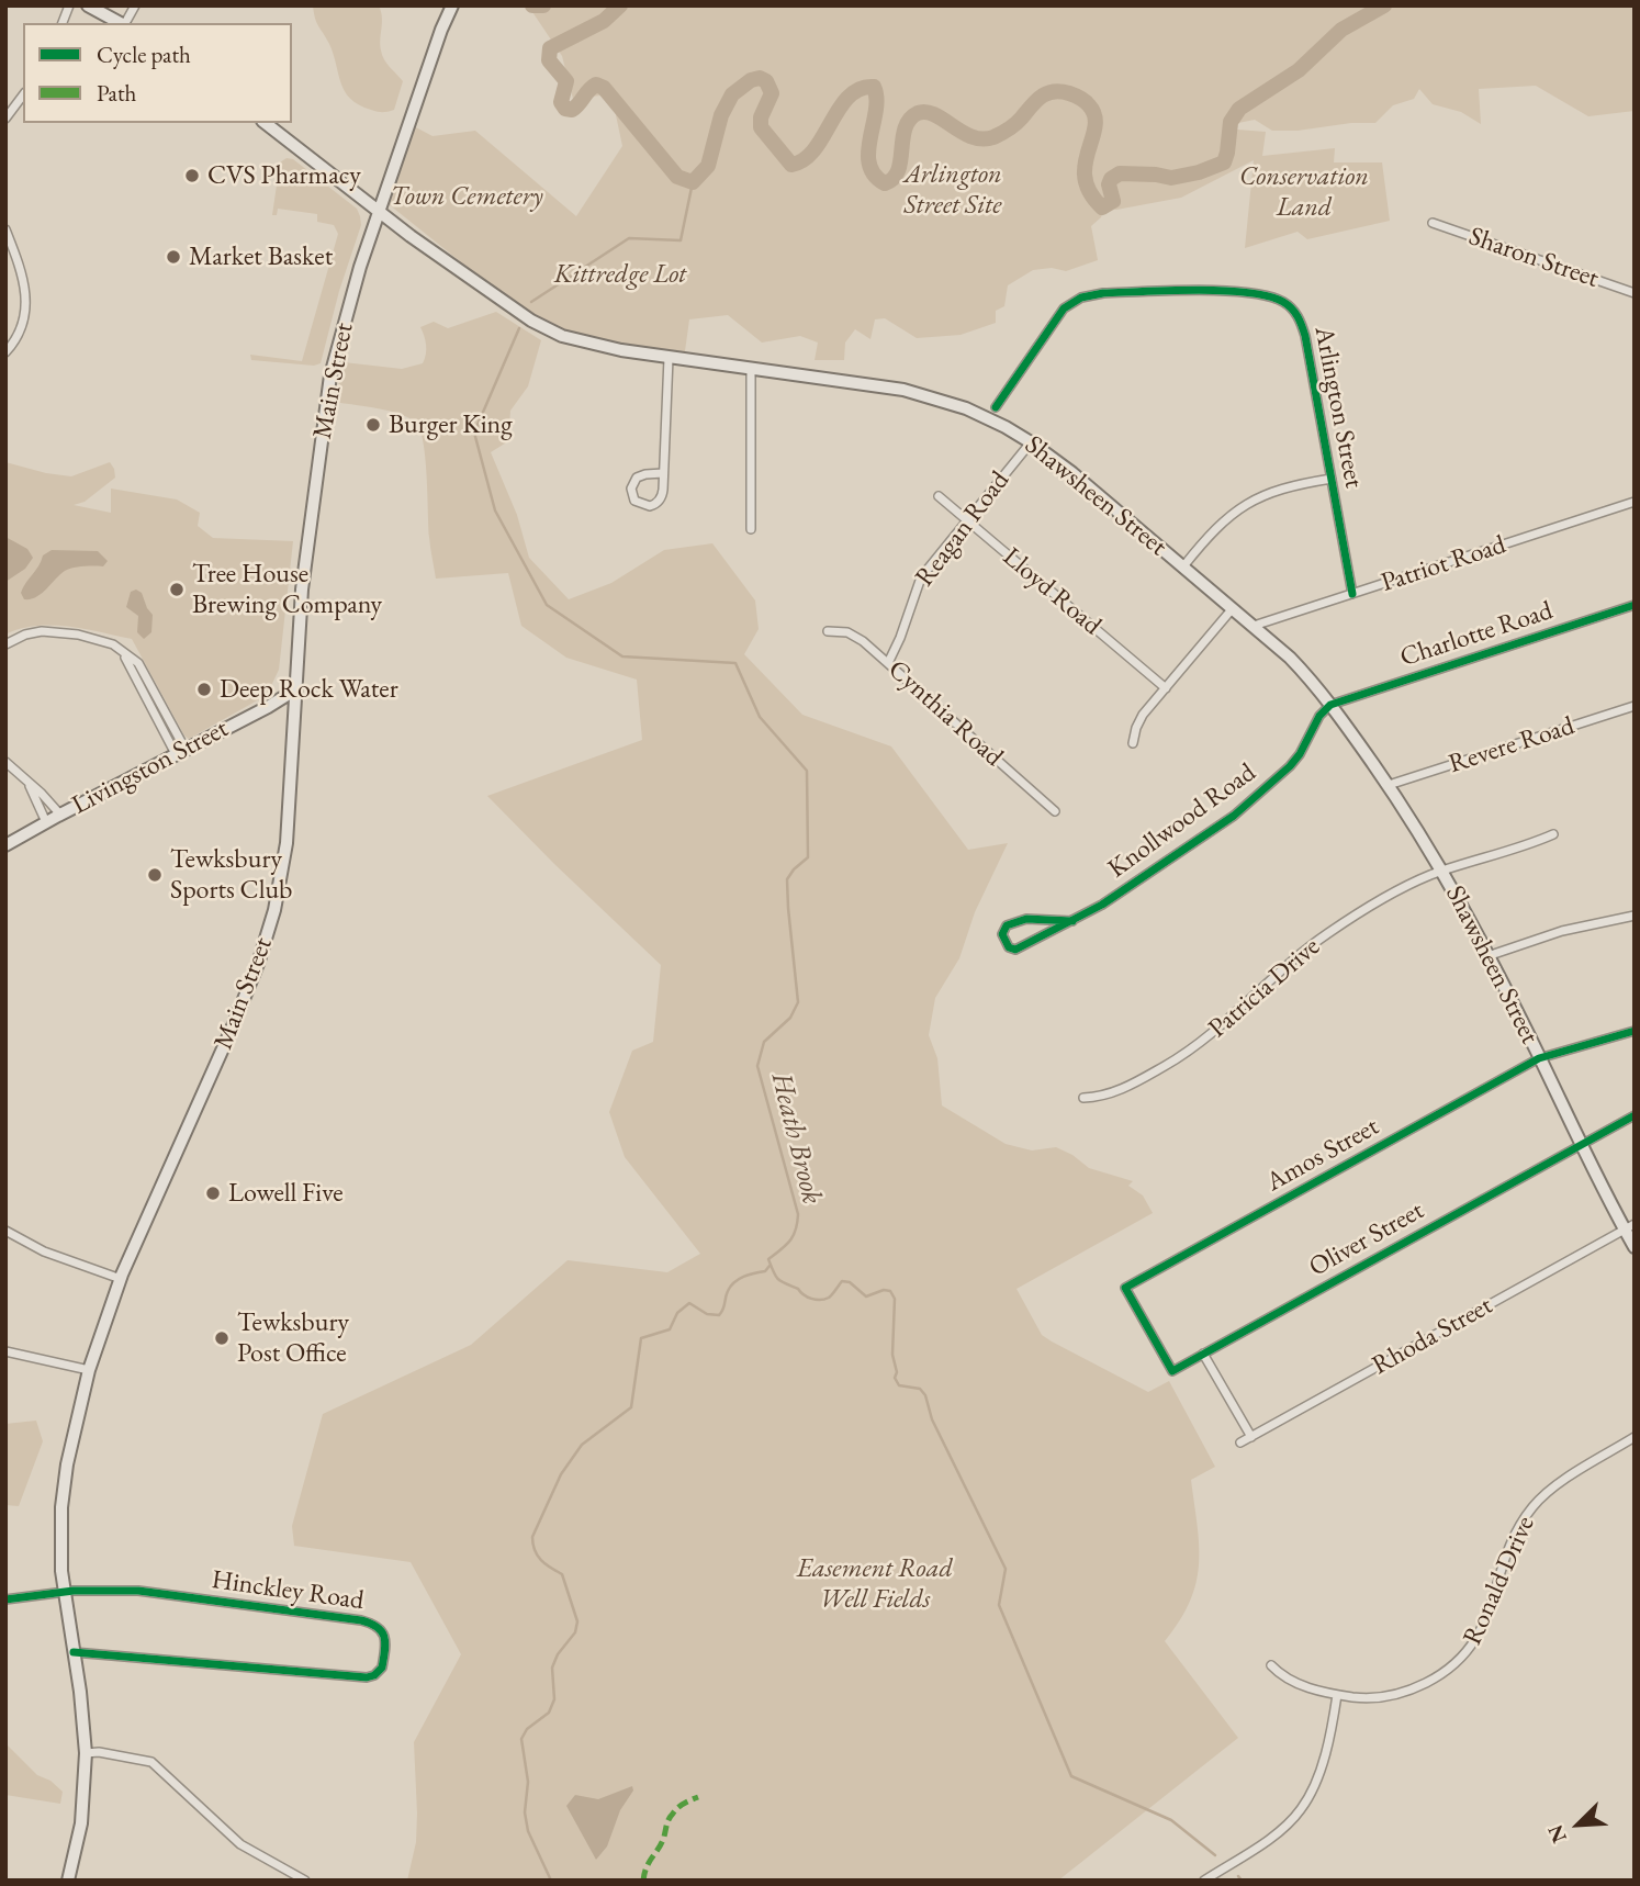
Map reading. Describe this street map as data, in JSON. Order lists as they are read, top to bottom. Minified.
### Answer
{"streets":{"main road":["Main Street","Shawsheen Street","Livingston Street"],"street":["Sharon Street","Arlington Street","Reagan Road","Patriot Road","Lloyd Road","Charlotte Road","Cynthia Road","Revere Road","Knollwood Road","Patricia Drive","Amos Street","Oliver Street","Rhoda Street","Ronald Drive","Hinckley Road"]},"crossings":[["Main Street","Shawsheen Street"],["Main Street","Livingston Street"],["Main Street","Hinckley Road"],["Arlington Street","Patriot Road"],["Shawsheen Street","Reagan Road"],["Shawsheen Street","Patriot Road"],["Shawsheen Street","Charlotte Road"],["Shawsheen Street","Revere Road"],["Shawsheen Street","Knollwood Road"],["Shawsheen Street","Patricia Drive"],["Shawsheen Street","Amos Street"],["Shawsheen Street","Oliver Street"],["Shawsheen Street","Rhoda Street"],["Reagan Road","Lloyd Road"],["Reagan Road","Cynthia Road"],["Charlotte Road","Knollwood Road"],["Amos Street","Oliver Street"]],"water":["Heath Brook"],"parks":["Arlington Street Site","Conservation Land","Town Cemetery","Kittredge Lot","Easement Road Well Fields"],"places":["CVS Pharmacy","Market Basket","Burger King","Tree House Brewing Company","Deep Rock Water","Tewksbury Sports Club","Lowell Five","Tewksbury Post Office"],"legend":["Cycle path","Path"],"north":"bottom left"}
